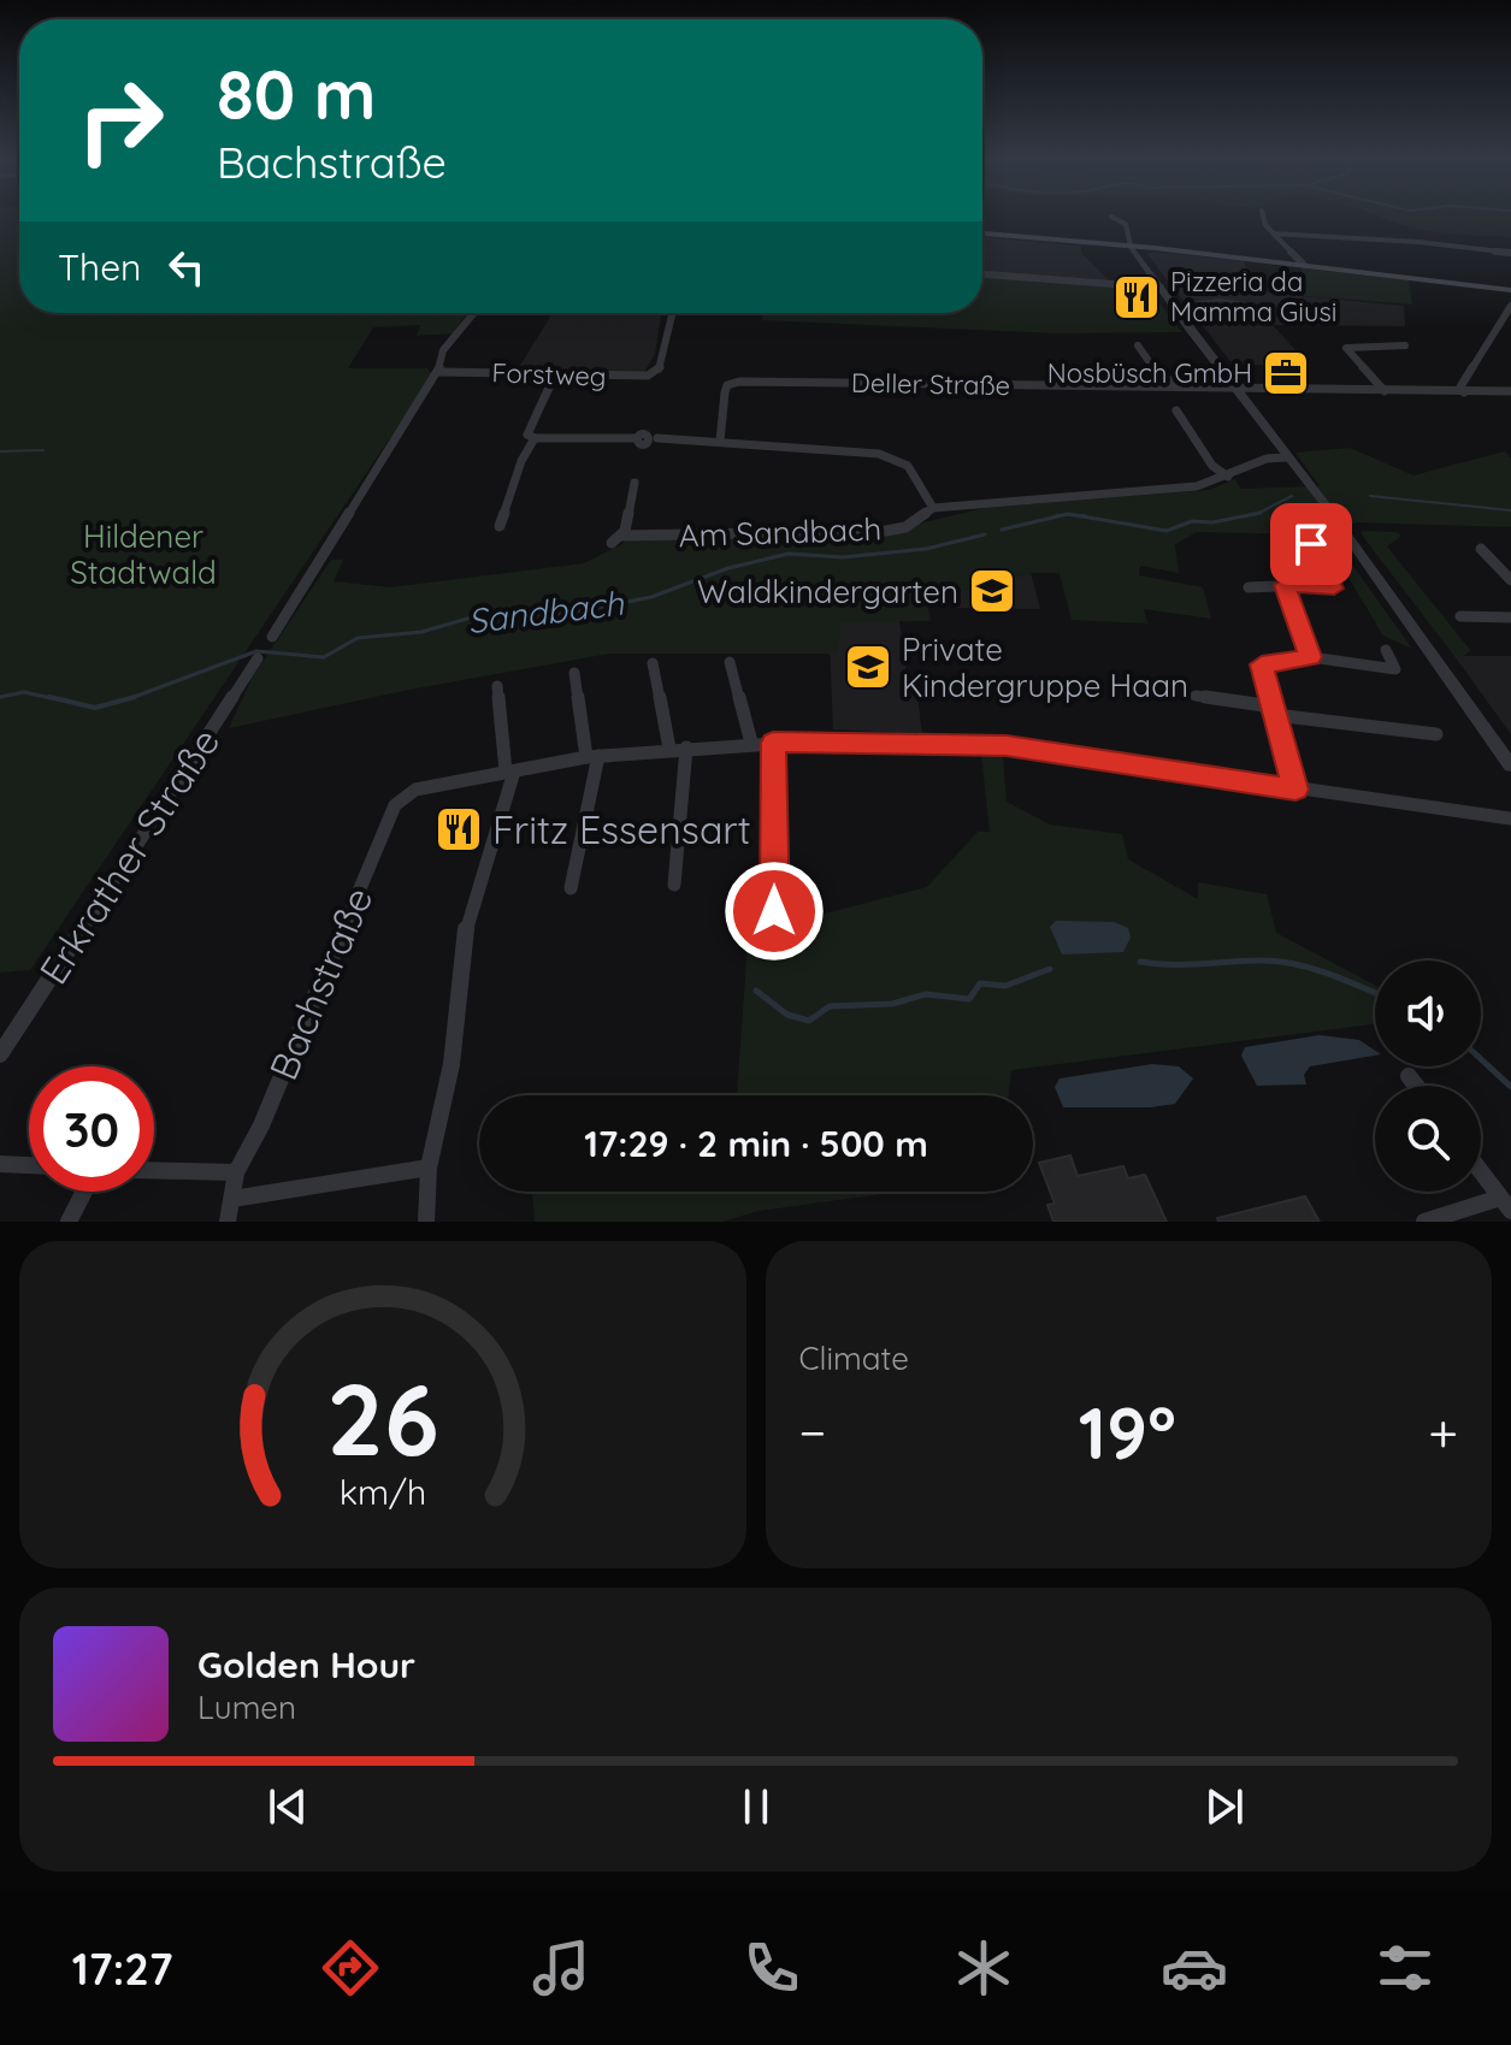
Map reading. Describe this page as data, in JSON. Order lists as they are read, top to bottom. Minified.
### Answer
{"streets":{"street":["Forstweg","Deller Straße","Am Sandbach","Erkrather Straße","Bachstraße"]},"crossings":[["Deller Straße","Am Sandbach"]],"water":["Sandbach"],"parks":["Hildener Stadtwald"],"places":{"restaurant":["Pizzeria da Mamma Giusi","Fritz Essensart"],"office":["Nosbüsch GmbH"],"school or university":["Waldkindergarten","Private Kindergruppe Haan"]},"page":{"turn":["80 m","Bachstraße"],"then":"Then","limit":"30","trip":"17:29 · 2 min · 500 m","tile":"Climate","heat":["−","19°","+"],"song":["Golden Hour","Lumen"],"tabs":"17:27","gauge":["26","km/h"]}}
